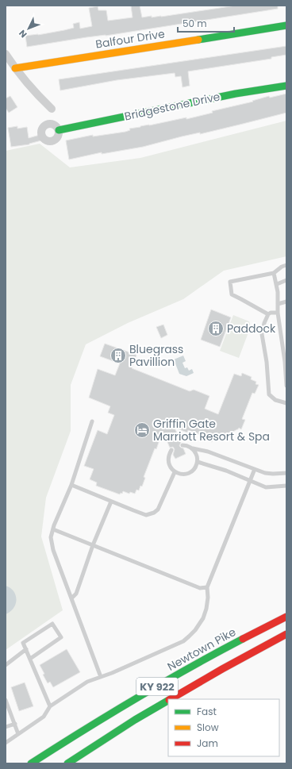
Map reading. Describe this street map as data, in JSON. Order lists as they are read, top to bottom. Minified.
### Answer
{"streets":{"main road":["Balfour Drive","Bridgestone Drive","Newtown Pike","KY 922"]},"places":{"building":["Paddock","Bluegrass Pavillion"],"hotel":["Griffin Gate Marriott Resort & Spa"]},"legend":["Fast","Slow","Jam"],"scale_bar":"50 m","north":"bottom left"}
